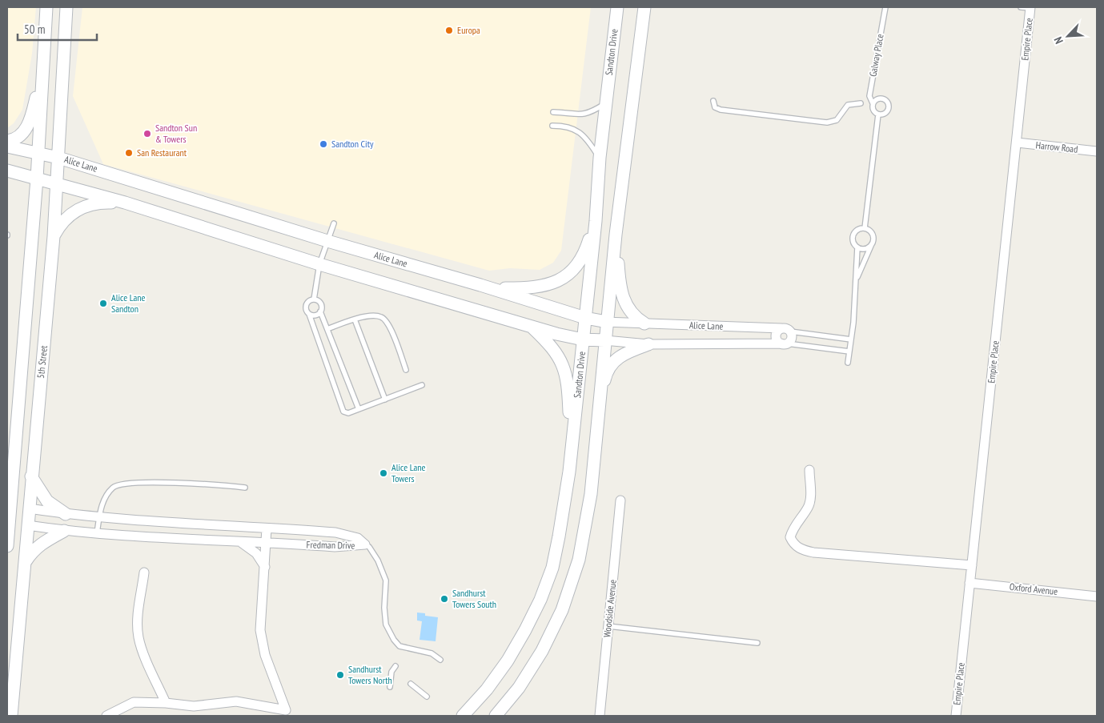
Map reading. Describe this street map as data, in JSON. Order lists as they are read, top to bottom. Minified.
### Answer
{"streets":{"street":["Empire Place","Sandton Drive","Harrow Road","Alice Lane","5th Street","Fredman Drive","Oxford Avenue","Woodside Avenue"],"lane":["Galway Place"]},"crossings":[["Empire Place","Harrow Road"],["Empire Place","Oxford Avenue"],["Sandton Drive","Alice Lane"],["Alice Lane","5th Street"],["5th Street","Fredman Drive"]],"places":["Europa","Sandton Sun & Towers","Sandton City","San Restaurant","Alice Lane Sandton","Alice Lane Towers","Sandhurst Towers South","Sandhurst Towers North"],"scale_bar":"50 m","north":"bottom left"}
